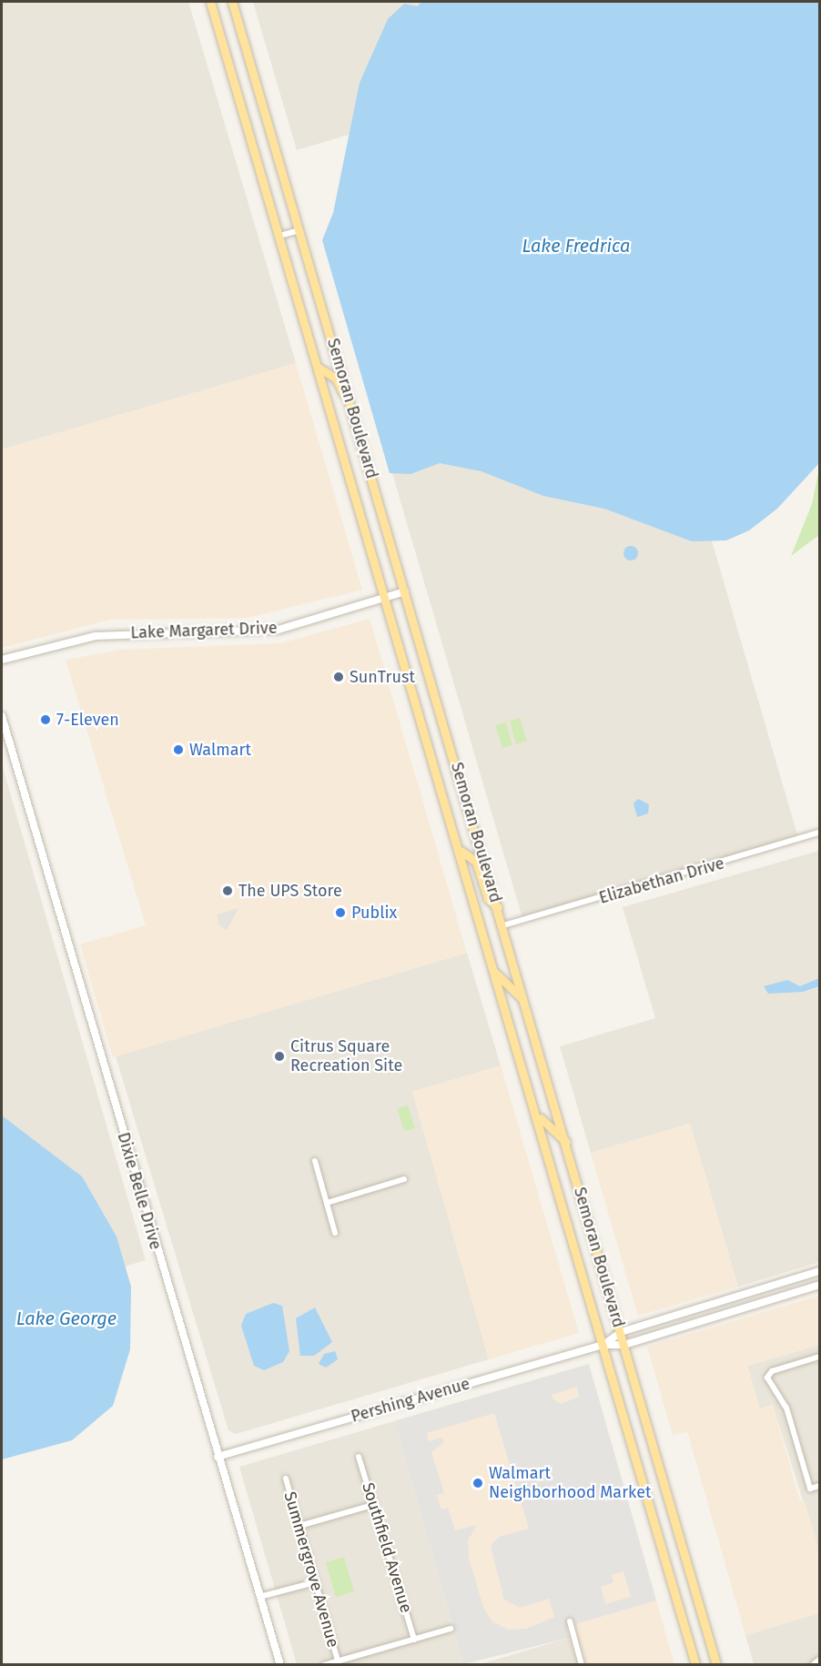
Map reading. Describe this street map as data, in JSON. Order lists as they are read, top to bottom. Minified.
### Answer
{"streets":{"main road":["Semoran Boulevard"],"street":["Lake Margaret Drive","Elizabethan Drive","Dixie Belle Drive","Pershing Avenue","Southfield Avenue","Summergrove Avenue"]},"crossings":[["Semoran Boulevard","Lake Margaret Drive"],["Semoran Boulevard","Elizabethan Drive"],["Semoran Boulevard","Pershing Avenue"],["Dixie Belle Drive","Pershing Avenue"]],"water":["Lake Fredrica","Lake George"],"places":["SunTrust","7-Eleven","Walmart","The UPS Store","Publix","Citrus Square Recreation Site","Walmart Neighborhood Market"]}
